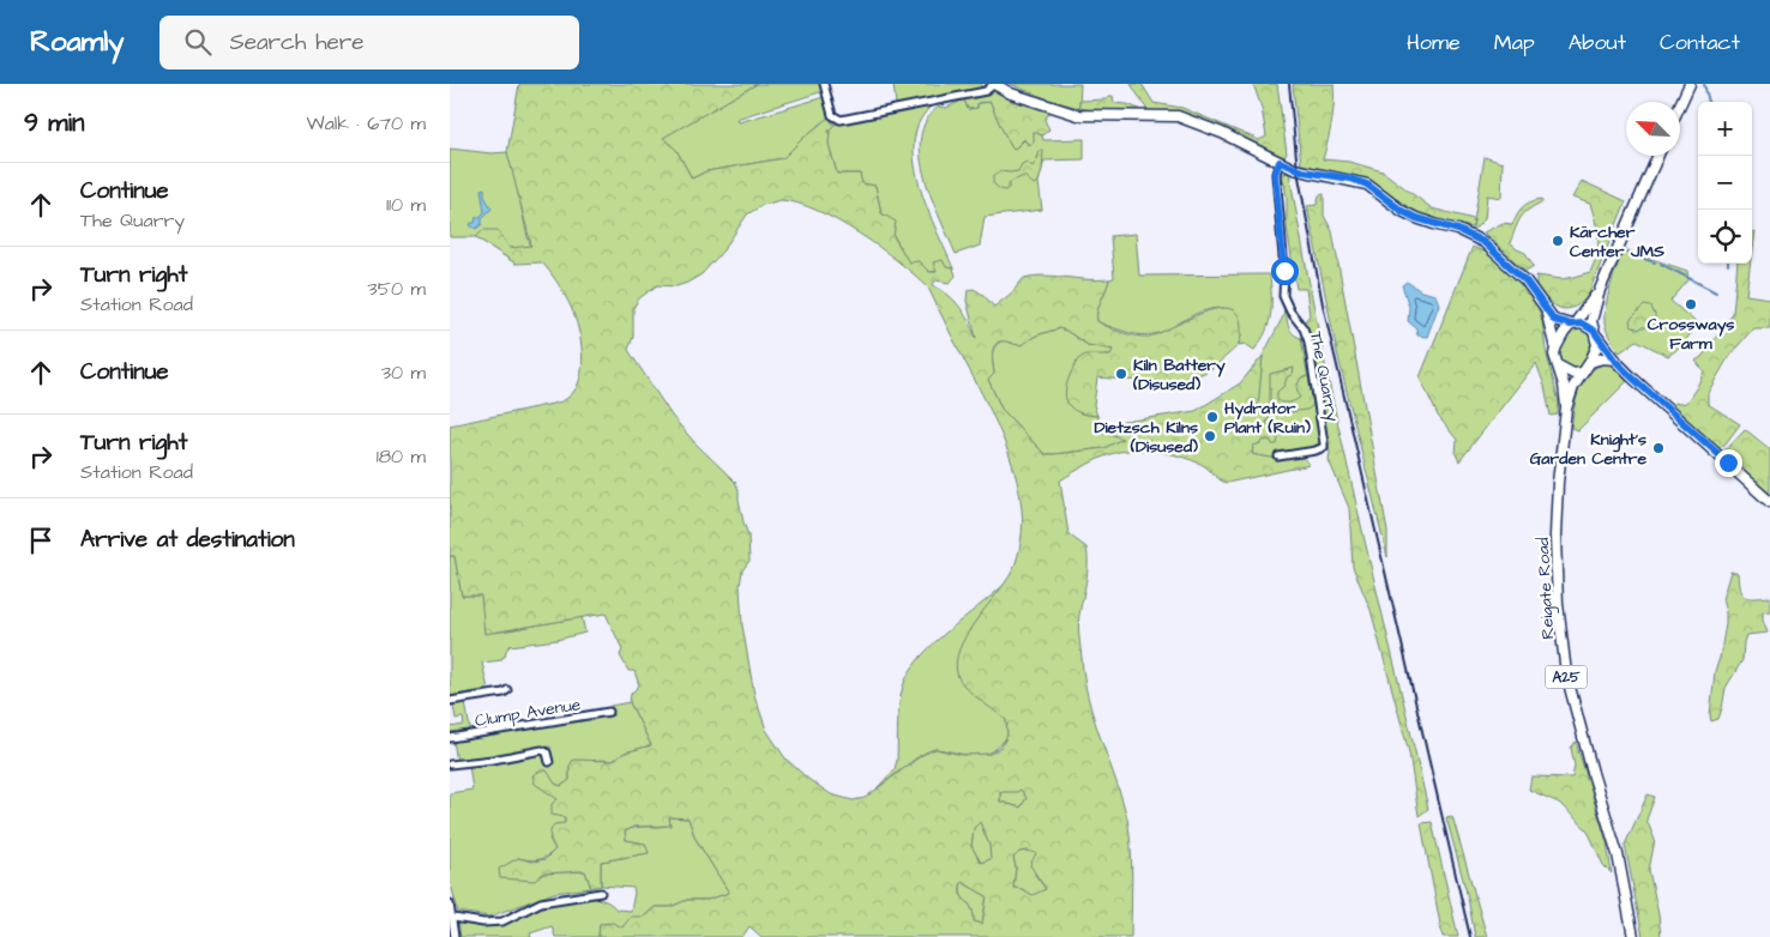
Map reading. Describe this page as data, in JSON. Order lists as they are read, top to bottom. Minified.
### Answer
{"streets":{"main road":["Reigate Road","A25"],"street":["The Quarry","Clump Avenue"]},"places":["Kärcher Center JMS","Crossways Farm","Kiln Battery (Disused)","Hydrator Plant (Ruin)","Dietzsch Kilns (Disused)","Knight's Garden Centre"],"north":"top left","page":{"header":"Roamly","search":"Search here","nav":["Home","Map","About","Contact"],"heading":["9 min","Walk · 670 m"],"map_buttons":["+","−"],"list":[["Continue","The Quarry","110 m"],["Turn right","Station Road","350 m"],["Continue","30 m"],["Turn right","Station Road","180 m"],"Arrive at destination"]}}
